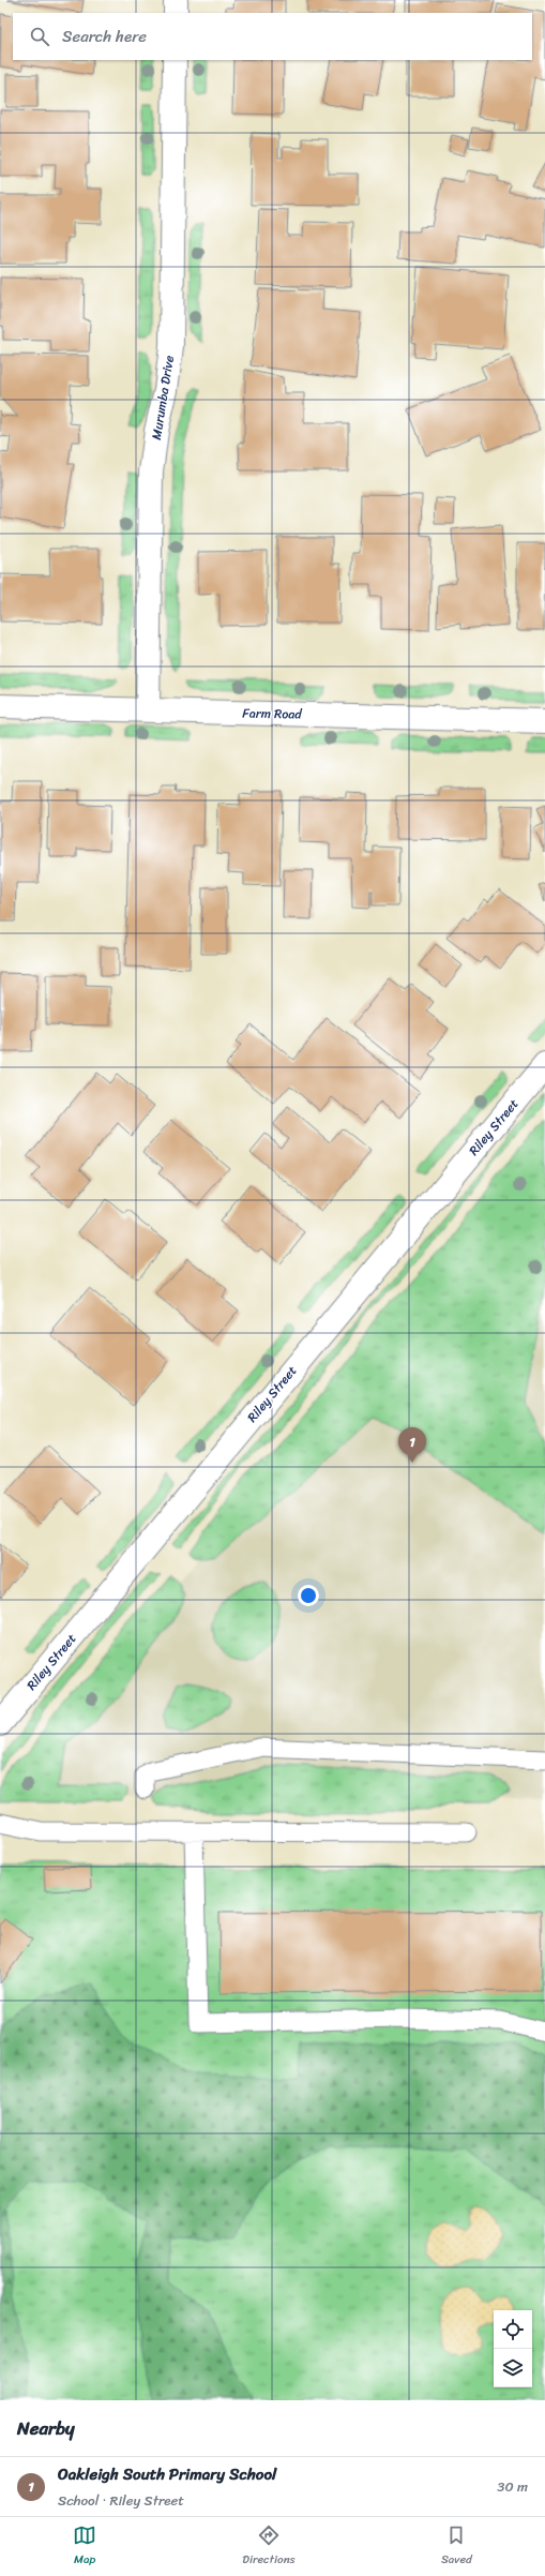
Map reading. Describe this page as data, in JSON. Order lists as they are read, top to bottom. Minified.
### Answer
{"streets":{"street":["Murumba Drive","Farm Road","Riley Street"]},"crossings":[["Murumba Drive","Farm Road"]],"page":{"search":"Search here","pins":"1","heading":"Nearby","list":[{"mark":"1","name":"Oakleigh South Primary School","note":"School · Riley Street","value":"30 m"}],"nav":["Map","Directions","Saved"]}}
